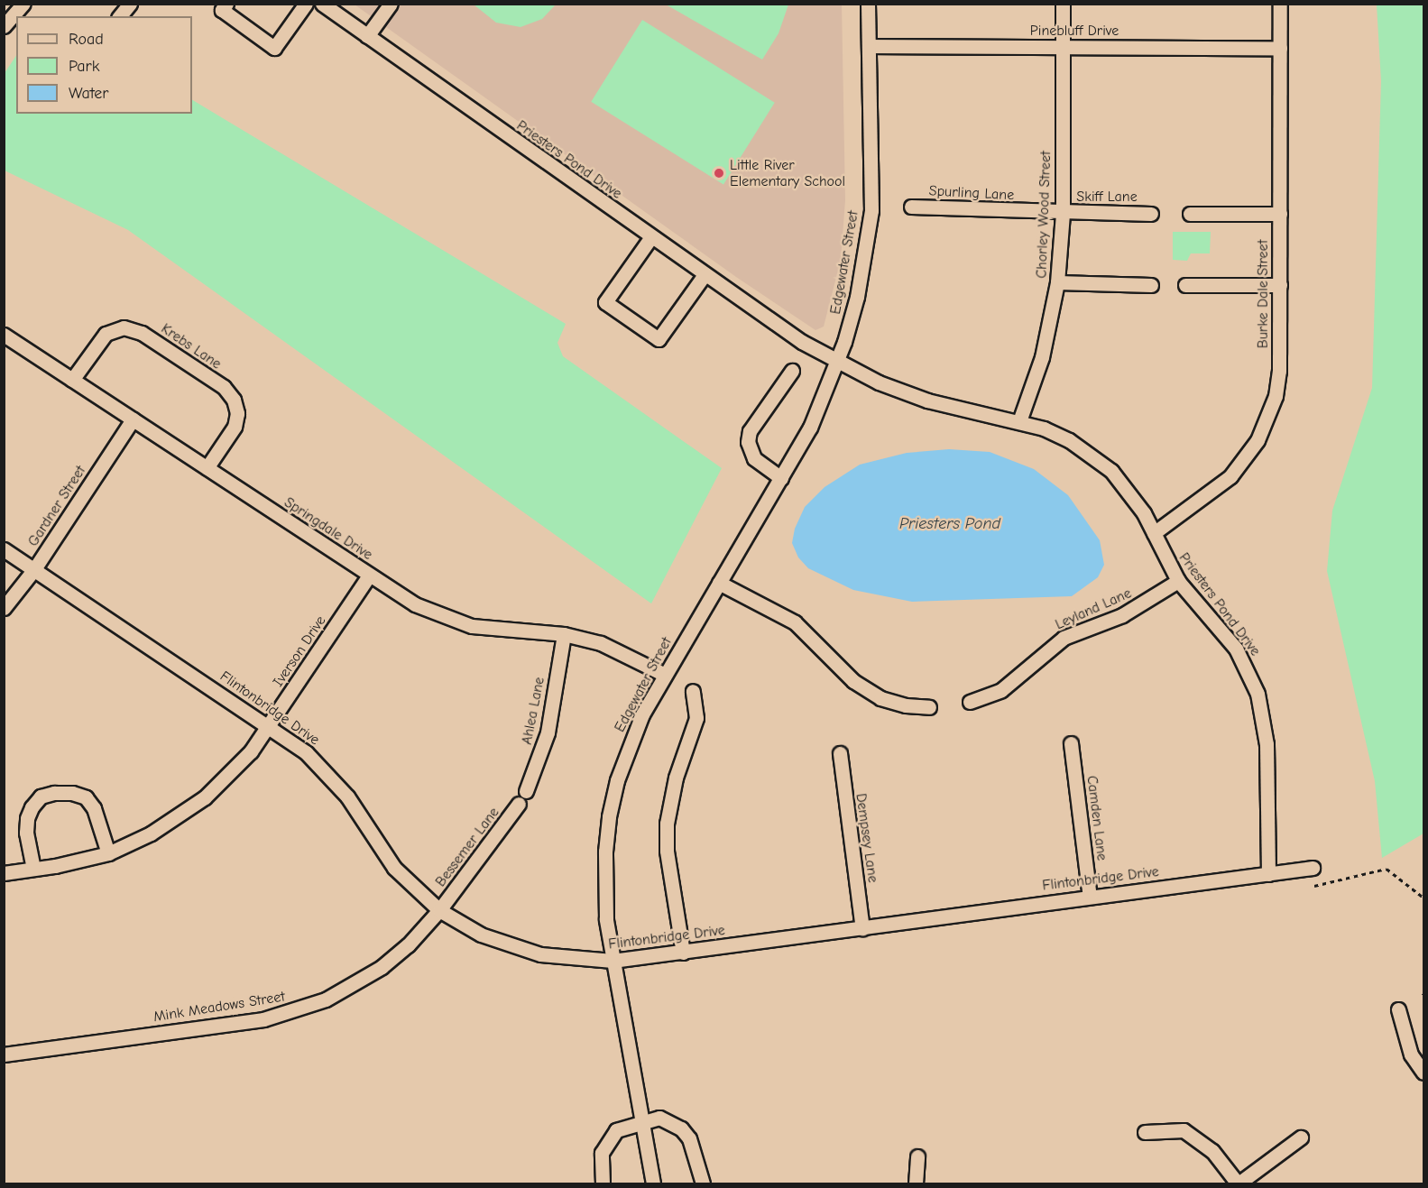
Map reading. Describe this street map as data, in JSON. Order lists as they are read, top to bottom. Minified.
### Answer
{"streets":{"street":["Pinebluff Drive","Priesters Pond Drive","Spurling Lane","Skiff Lane","Chorley Wood Street","Edgewater Street","Burke Dale Street","Krebs Lane","Gardner Street","Springdale Drive","Leyland Lane","Iverson Drive","Flintonbridge Drive","Ahlea Lane","Camden Lane","Dempsey Lane","Bessemer Lane","Mink Meadows Street"]},"crossings":[["Pinebluff Drive","Chorley Wood Street"],["Pinebluff Drive","Edgewater Street"],["Pinebluff Drive","Burke Dale Street"],["Priesters Pond Drive","Chorley Wood Street"],["Priesters Pond Drive","Edgewater Street"],["Priesters Pond Drive","Burke Dale Street"],["Priesters Pond Drive","Leyland Lane"],["Priesters Pond Drive","Flintonbridge Drive"],["Spurling Lane","Skiff Lane"],["Spurling Lane","Chorley Wood Street"],["Skiff Lane","Chorley Wood Street"],["Edgewater Street","Springdale Drive"],["Edgewater Street","Flintonbridge Drive"],["Krebs Lane","Springdale Drive"],["Gardner Street","Springdale Drive"],["Gardner Street","Flintonbridge Drive"],["Springdale Drive","Iverson Drive"],["Springdale Drive","Ahlea Lane"],["Iverson Drive","Flintonbridge Drive"],["Flintonbridge Drive","Camden Lane"],["Flintonbridge Drive","Dempsey Lane"],["Flintonbridge Drive","Bessemer Lane"],["Flintonbridge Drive","Mink Meadows Street"],["Bessemer Lane","Mink Meadows Street"]],"water":["Priesters Pond"],"places":["Little River Elementary School"],"legend":["Road","Park","Water"]}
